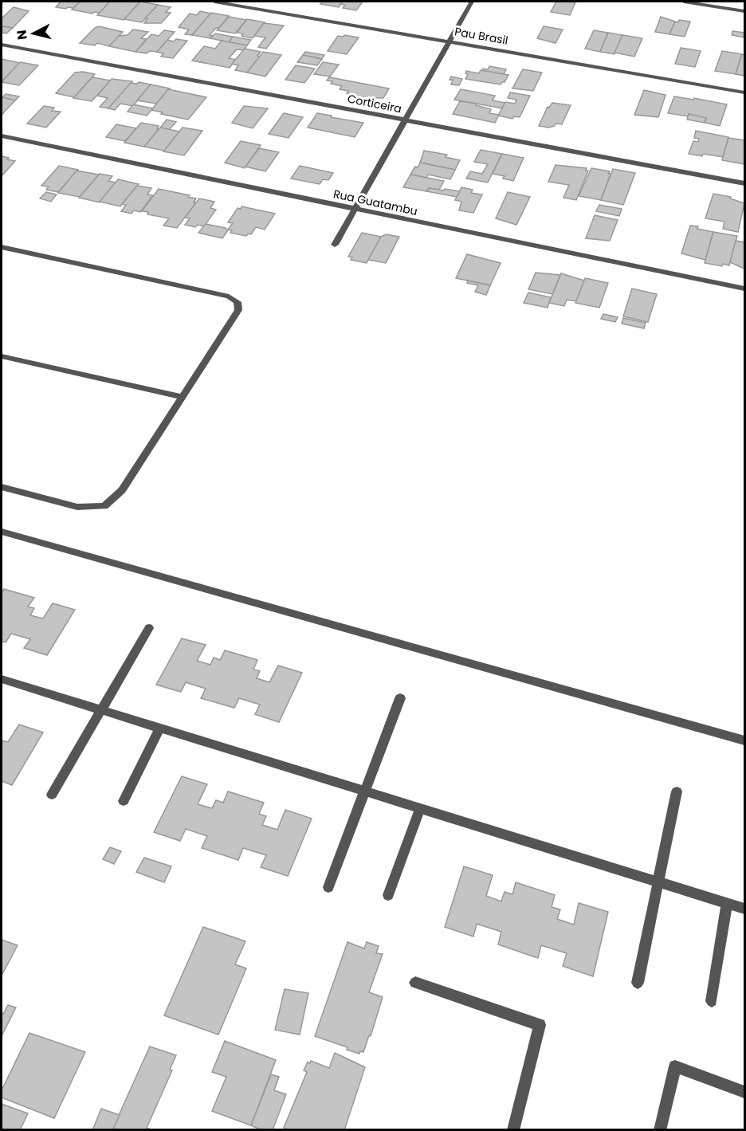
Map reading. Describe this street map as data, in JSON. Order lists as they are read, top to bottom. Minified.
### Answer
{"streets":{"street":["Pau Brasil","Corticeira","Rua Guatambu"]},"north":"left"}
